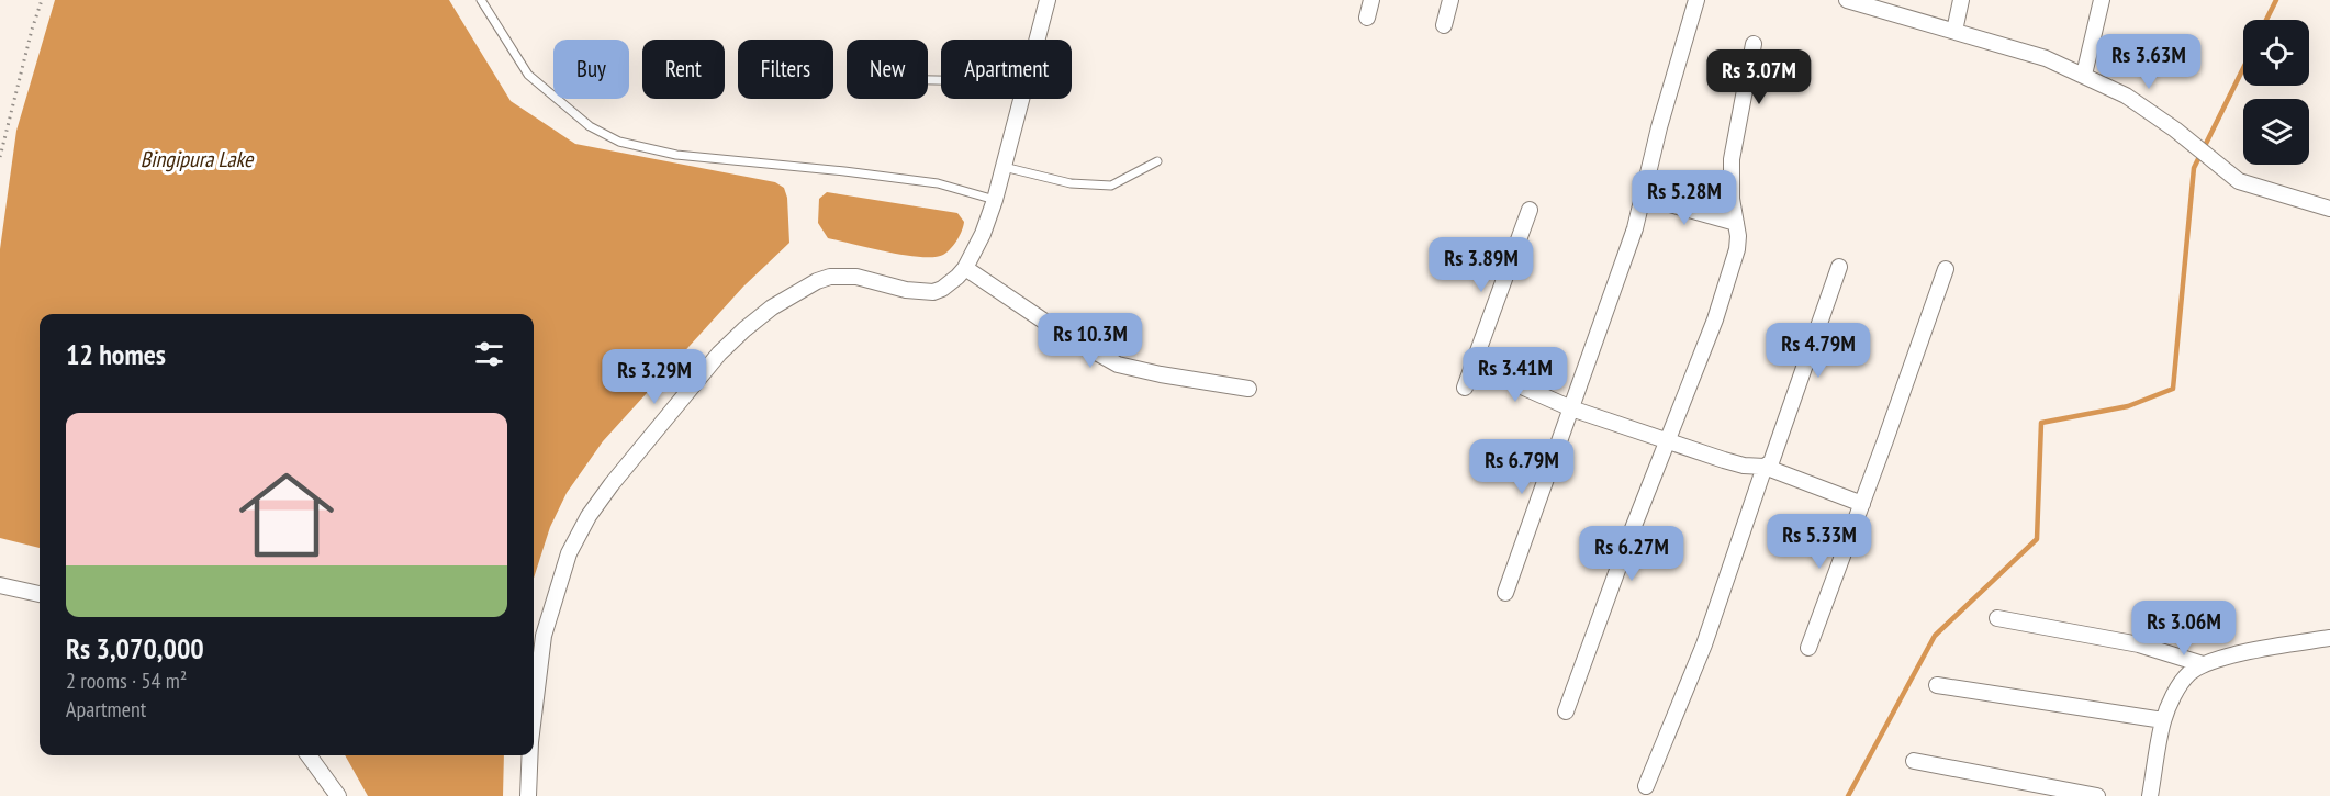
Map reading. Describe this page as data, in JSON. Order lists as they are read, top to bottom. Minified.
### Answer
{"water":["Bingipura Lake"],"page":{"price":["Rs 3.63M","Rs 3.07M","Rs 5.28M","Rs 3.89M","Rs 10.3M","Rs 4.79M","Rs 3.41M","Rs 3.29M","Rs 6.79M","Rs 5.33M","Rs 6.27M","Rs 3.06M"],"chip":["Buy","Rent","Filters","New","Apartment"],"heading":"12 homes","list":[{"name":"Rs 3,070,000","note":"2 rooms · 54 m² · Apartment"}]}}
